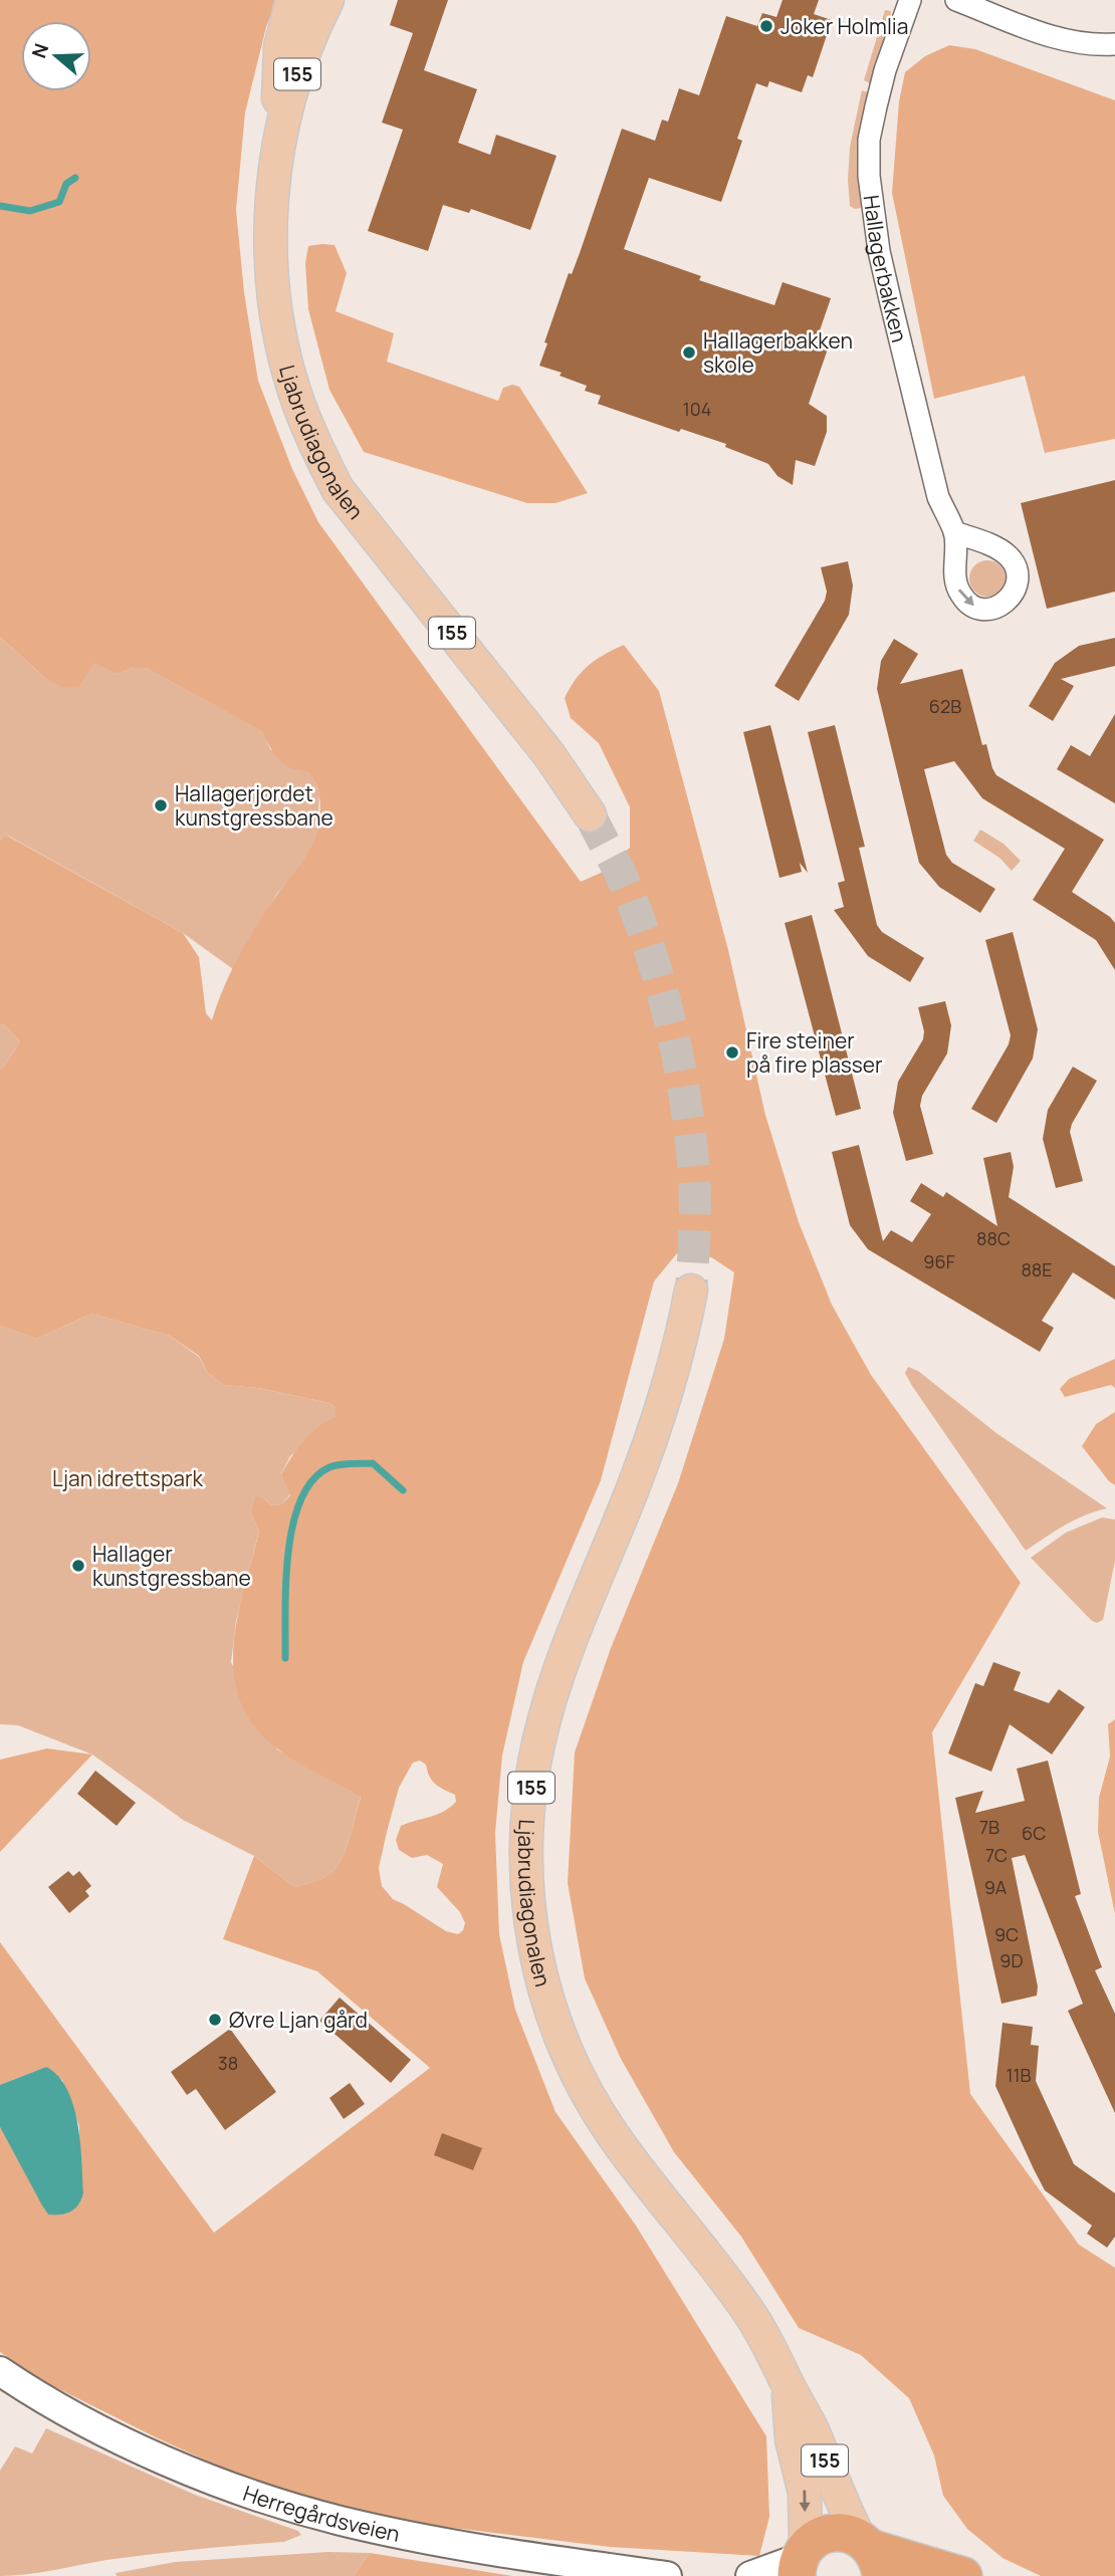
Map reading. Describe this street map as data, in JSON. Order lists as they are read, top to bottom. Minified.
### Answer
{"streets":{"main road":["155","Ljabrudiagonalen"],"street":["Hallagerbakken","Herregårdsveien"]},"crossings":[["155","Ljabrudiagonalen"]],"parks":["Ljan idrettspark"],"places":["Joker Holmlia","Hallagerbakken skole","Hallagerjordet kunstgressbane","Fire steiner på fire plasser","Hallager kunstgressbane","Øvre Ljan gård"],"house_numbers":["104","62B","88C","96F","88E","7B","6C","7C","9A","9C","9D","38","11B"],"north":"left"}
